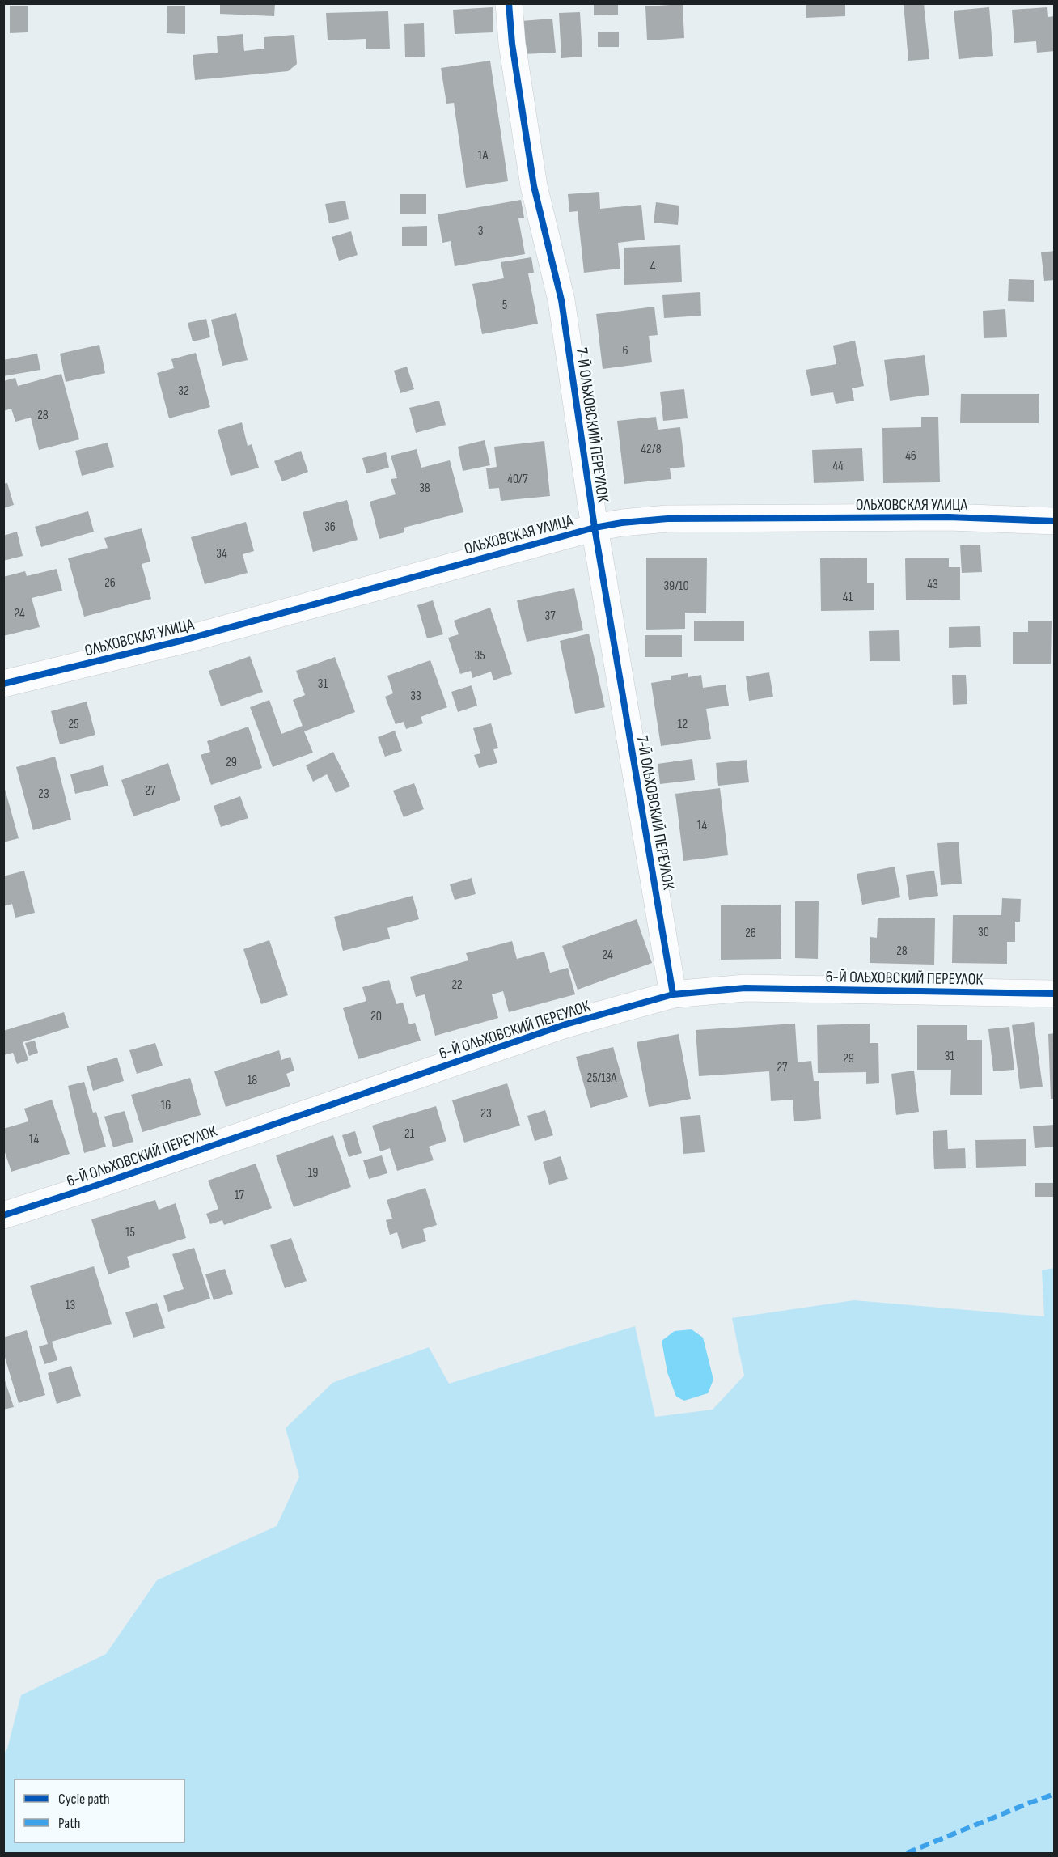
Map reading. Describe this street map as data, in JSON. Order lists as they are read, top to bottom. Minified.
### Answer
{"streets":{"street":["7-Й ОЛЬХОВСКИЙ ПЕРЕУЛОК","ОЛЬХОВСКАЯ УЛИЦА","6-Й ОЛЬХОВСКИЙ ПЕРЕУЛОК"]},"crossings":[["7-Й ОЛЬХОВСКИЙ ПЕРЕУЛОК","ОЛЬХОВСКАЯ УЛИЦА"],["7-Й ОЛЬХОВСКИЙ ПЕРЕУЛОК","6-Й ОЛЬХОВСКИЙ ПЕРЕУЛОК"]],"house_numbers":["1А","3","4","5","6","32","28","42/8","46","44","40/7","38","36","34","26","43","39/10","41","24","37","35","31","33","25","12","29","27","23","14","30","26","28","24","22","20","31","29","27","25/13А","18","16","23","21","14","19","17","15","13"],"legend":["Cycle path","Path"]}
